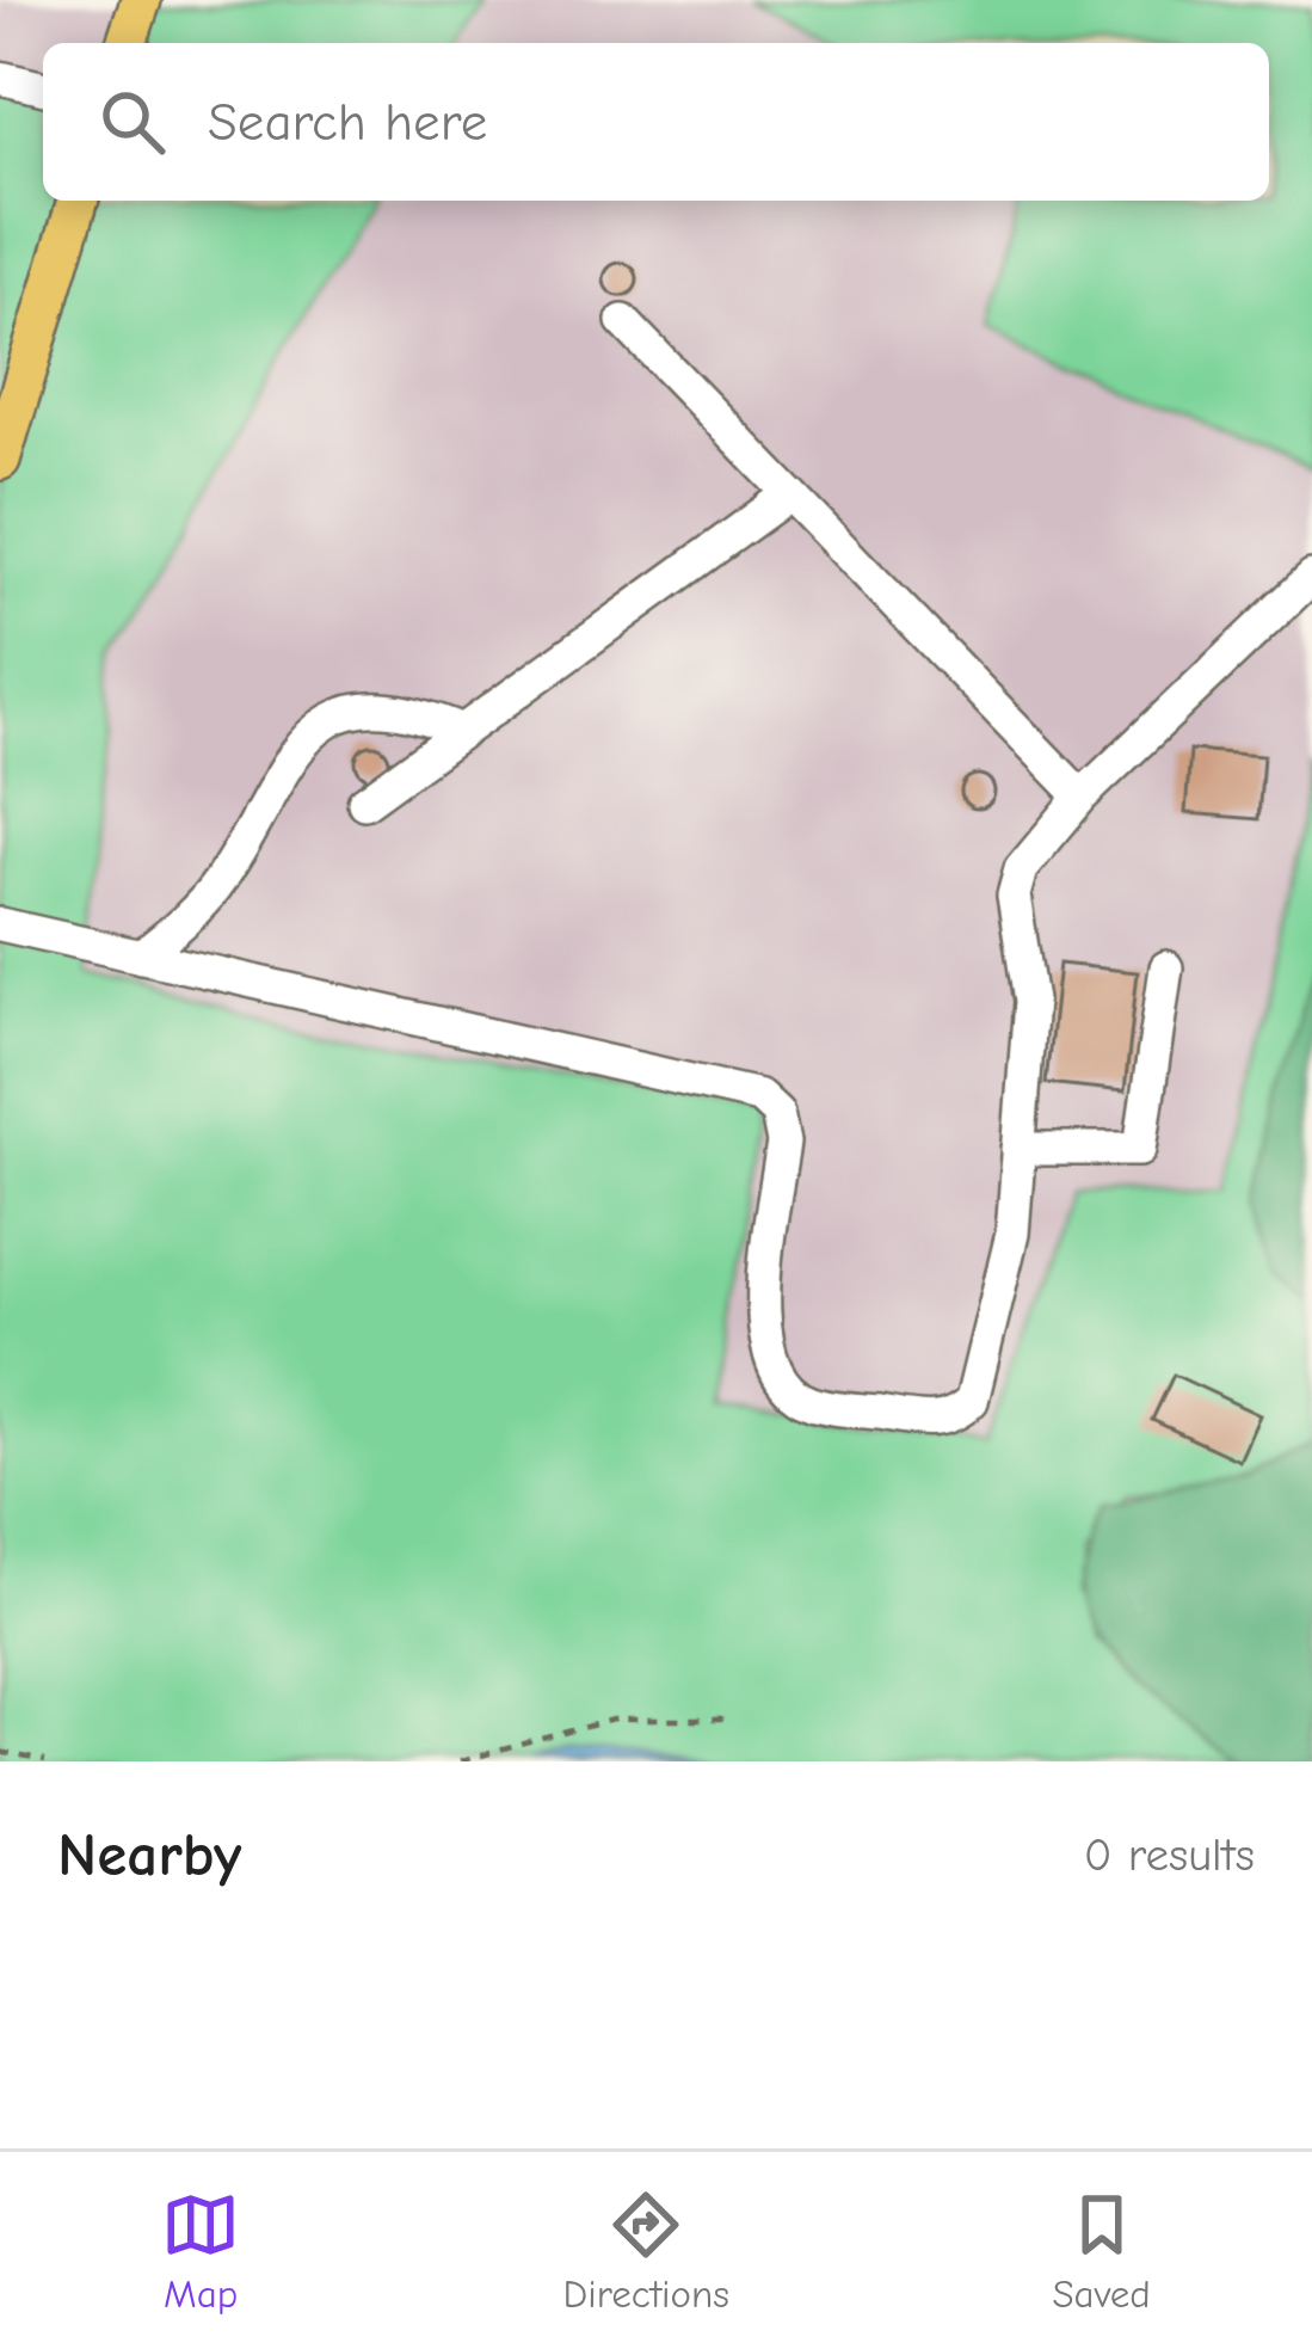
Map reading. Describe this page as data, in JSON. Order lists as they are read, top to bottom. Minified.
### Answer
{"page":{"search":"Search here","heading":["Nearby","0 results"],"nav":["Map","Directions","Saved"]}}
